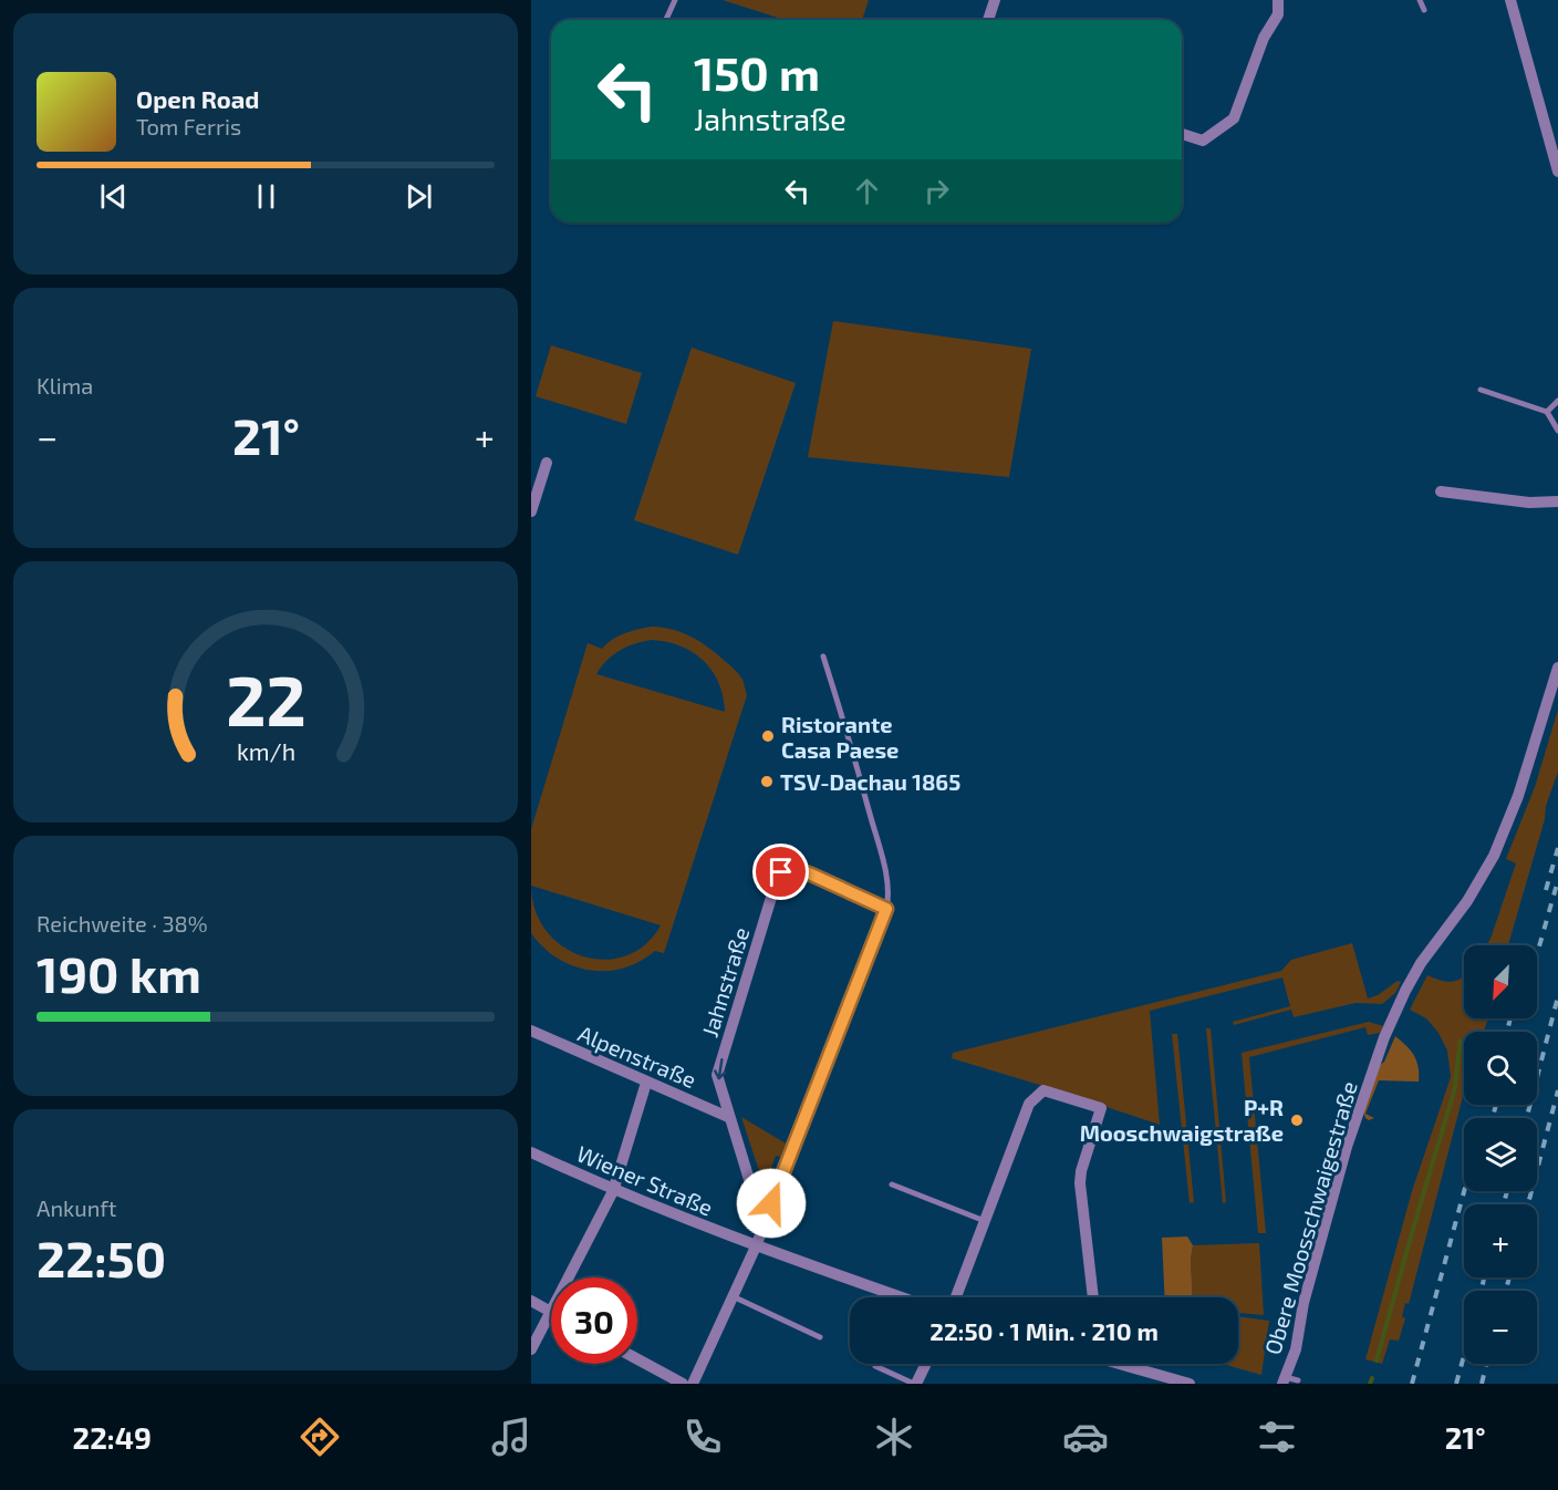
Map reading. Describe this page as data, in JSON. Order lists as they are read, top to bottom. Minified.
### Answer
{"streets":{"street":["Jahnstraße","Alpenstraße","Wiener Straße","Obere Moosschwaigestraße"]},"crossings":[["Jahnstraße","Alpenstraße"]],"places":["Ristorante Casa Paese","TSV-Dachau 1865","P+R Mooschwaigstraße"],"north":"bottom left","page":{"turn":["150 m","Jahnstraße"],"song":["Open Road","Tom Ferris"],"tile":["Klima",["Reichweite · 38%","190 km"],["Ankunft","22:50"]],"heat":["−","21°","+"],"map_buttons":["+","−"],"limit":"30","trip":"22:50 · 1 Min. · 210 m","tabs":["22:49","21°"],"gauge":["22","km/h"]}}
